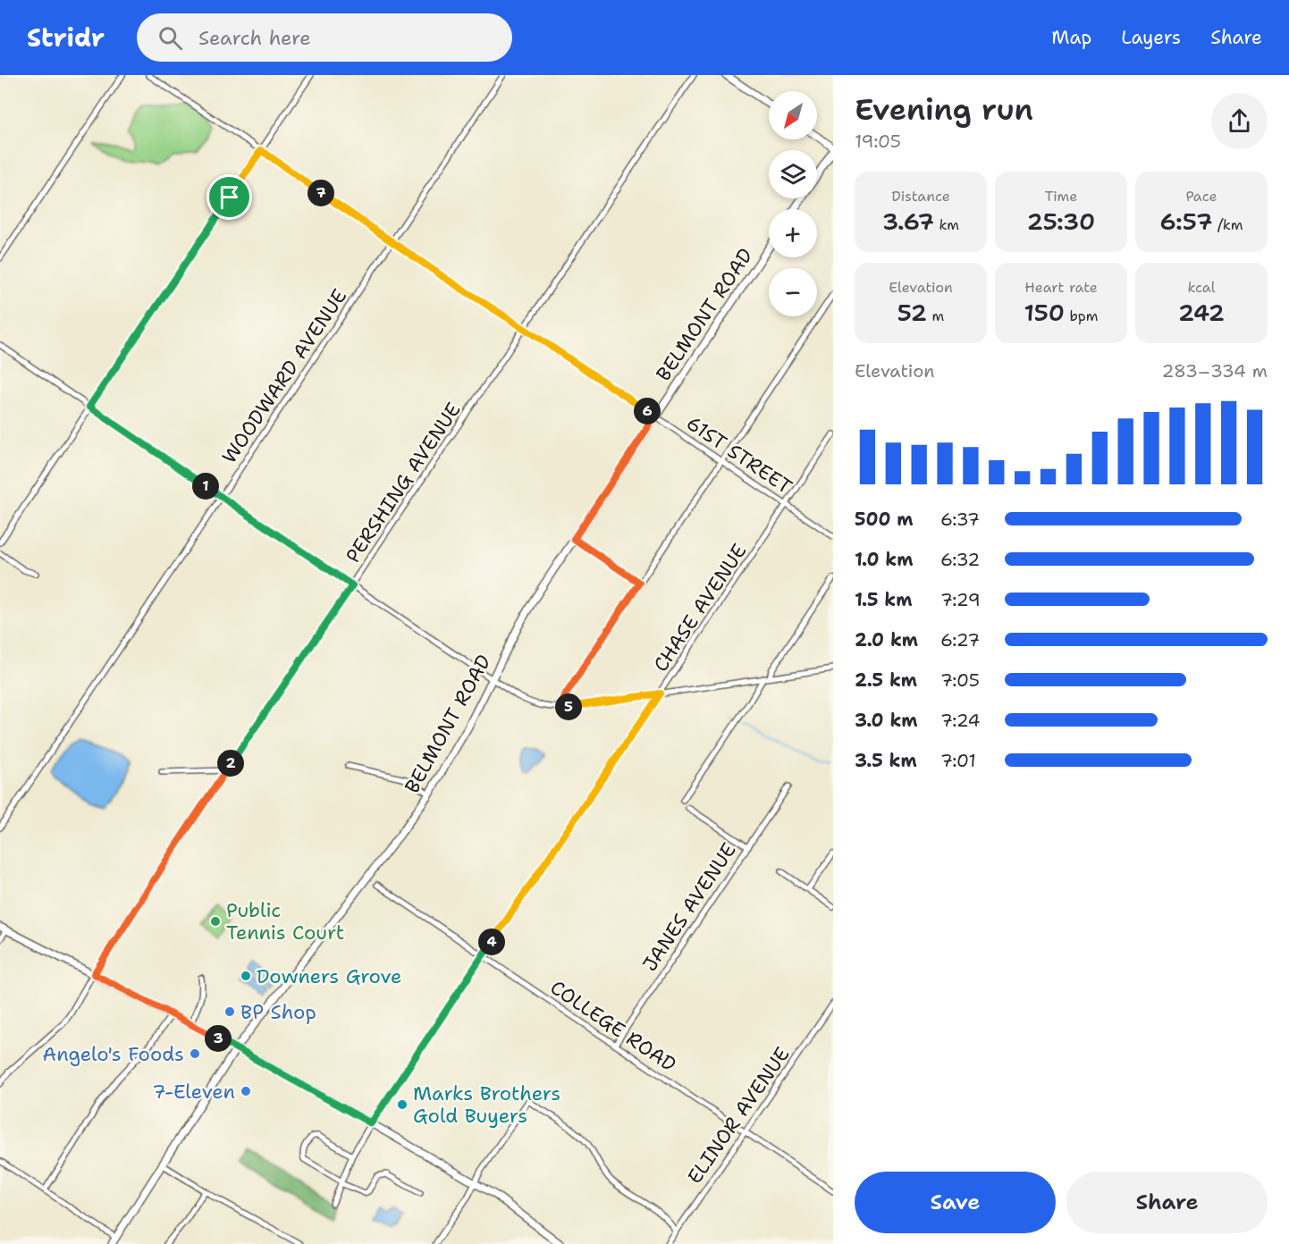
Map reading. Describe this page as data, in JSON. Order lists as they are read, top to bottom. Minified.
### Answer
{"streets":{"main road":["BELMONT ROAD"],"street":["WOODWARD AVENUE","61ST STREET","PERSHING AVENUE","CHASE AVENUE","JANES AVENUE","COLLEGE ROAD","ELINOR AVENUE"]},"crossings":[["BELMONT ROAD","61ST STREET"],["WOODWARD AVENUE","61ST STREET"],["61ST STREET","PERSHING AVENUE"],["61ST STREET","CHASE AVENUE"],["CHASE AVENUE","COLLEGE ROAD"],["JANES AVENUE","COLLEGE ROAD"],["COLLEGE ROAD","ELINOR AVENUE"]],"places":["Public Tennis Court","Downers Grove","BP Shop","Angelo's Foods","7-Eleven","Marks Brothers Gold Buyers"],"north":"bottom left","page":{"header":"Stridr","search":"Search here","nav":["Map","Layers","Share"],"heading":["Evening run","19:05"],"map_buttons":["+","−"],"stats":[["Distance","3.67 km"],["Time","25:30"],["Pace","6:57 /km"],["Elevation","52 m"],["Heart rate","150 bpm"],["kcal","242"]],"pins":["7","6","1","5","2","4","3"],"chart":["Elevation","283–334 m"],"list":[{"name":"500 m","note":"6:37"},{"name":"1.0 km","note":"6:32"},{"name":"1.5 km","note":"7:29"},{"name":"2.0 km","note":"6:27"},{"name":"2.5 km","note":"7:05"},{"name":"3.0 km","note":"7:24"},{"name":"3.5 km","note":"7:01"}],"buttons":["Save","Share"]}}
